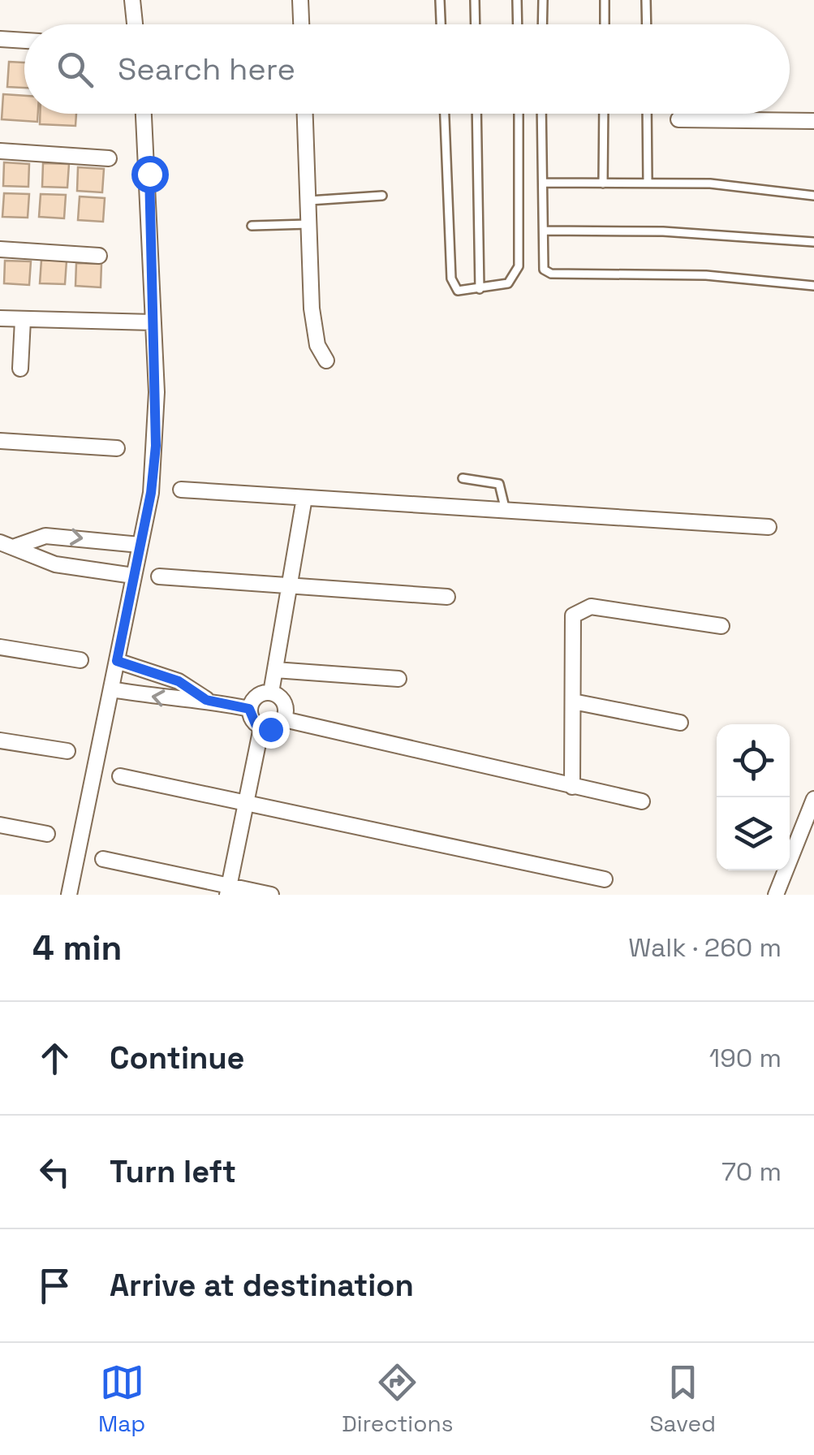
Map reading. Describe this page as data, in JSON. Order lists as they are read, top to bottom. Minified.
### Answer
{"page":{"search":"Search here","heading":["4 min","Walk · 260 m"],"list":[["Continue","190 m"],["Turn left","70 m"],"Arrive at destination"],"nav":["Map","Directions","Saved"]}}
